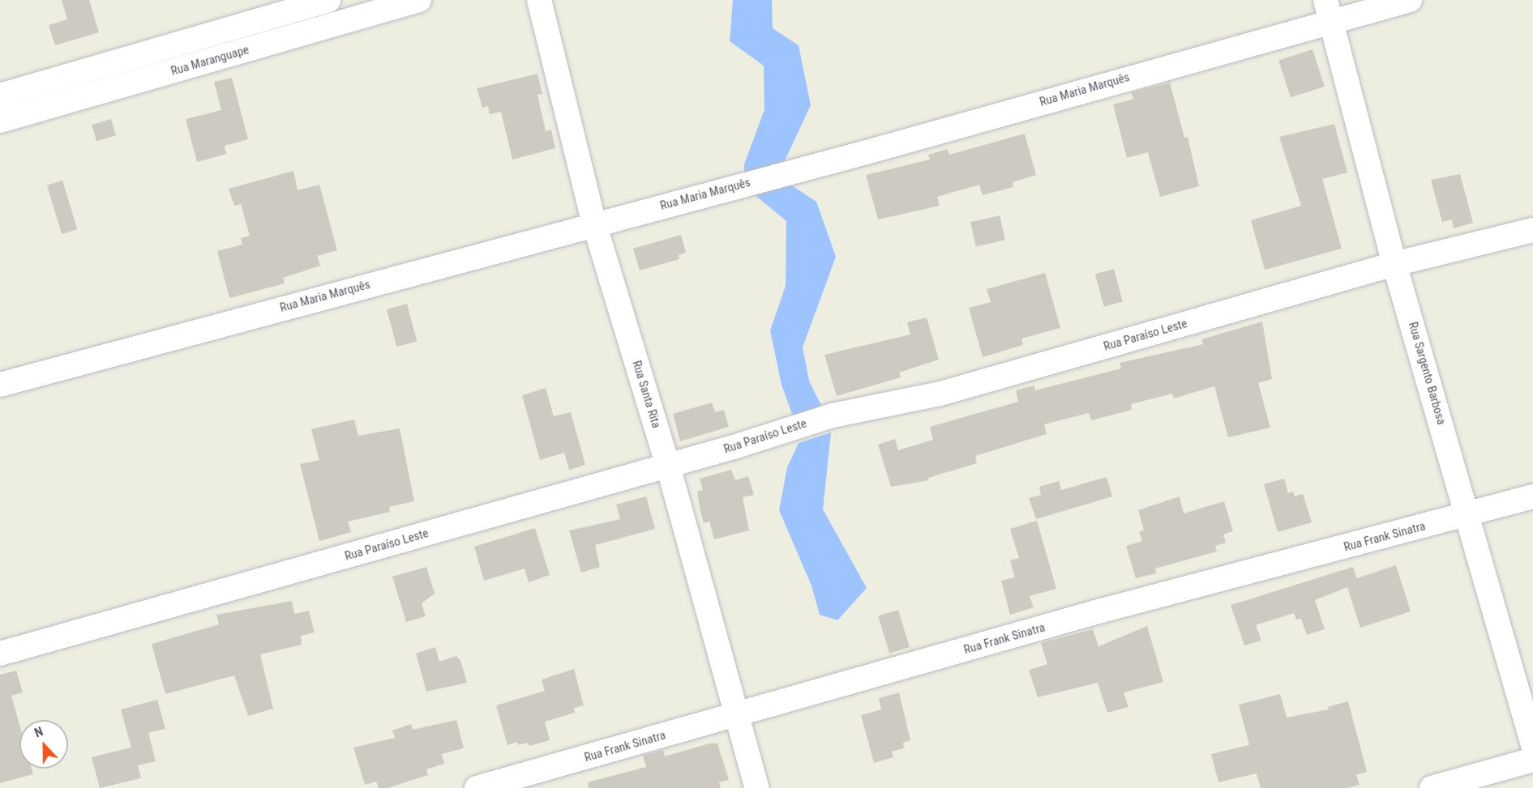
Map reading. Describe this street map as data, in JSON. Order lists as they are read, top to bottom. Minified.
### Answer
{"streets":{"street":["Rua Maranguape","Rua Maria Marquês","Rua Paraíso Leste","Rua Sargento Barbosa","Rua Santa Rita","Rua Frank Sinatra"]},"crossings":[["Rua Maria Marquês","Rua Sargento Barbosa"],["Rua Maria Marquês","Rua Santa Rita"],["Rua Paraíso Leste","Rua Sargento Barbosa"],["Rua Paraíso Leste","Rua Santa Rita"],["Rua Sargento Barbosa","Rua Frank Sinatra"],["Rua Santa Rita","Rua Frank Sinatra"]],"north":"top"}
